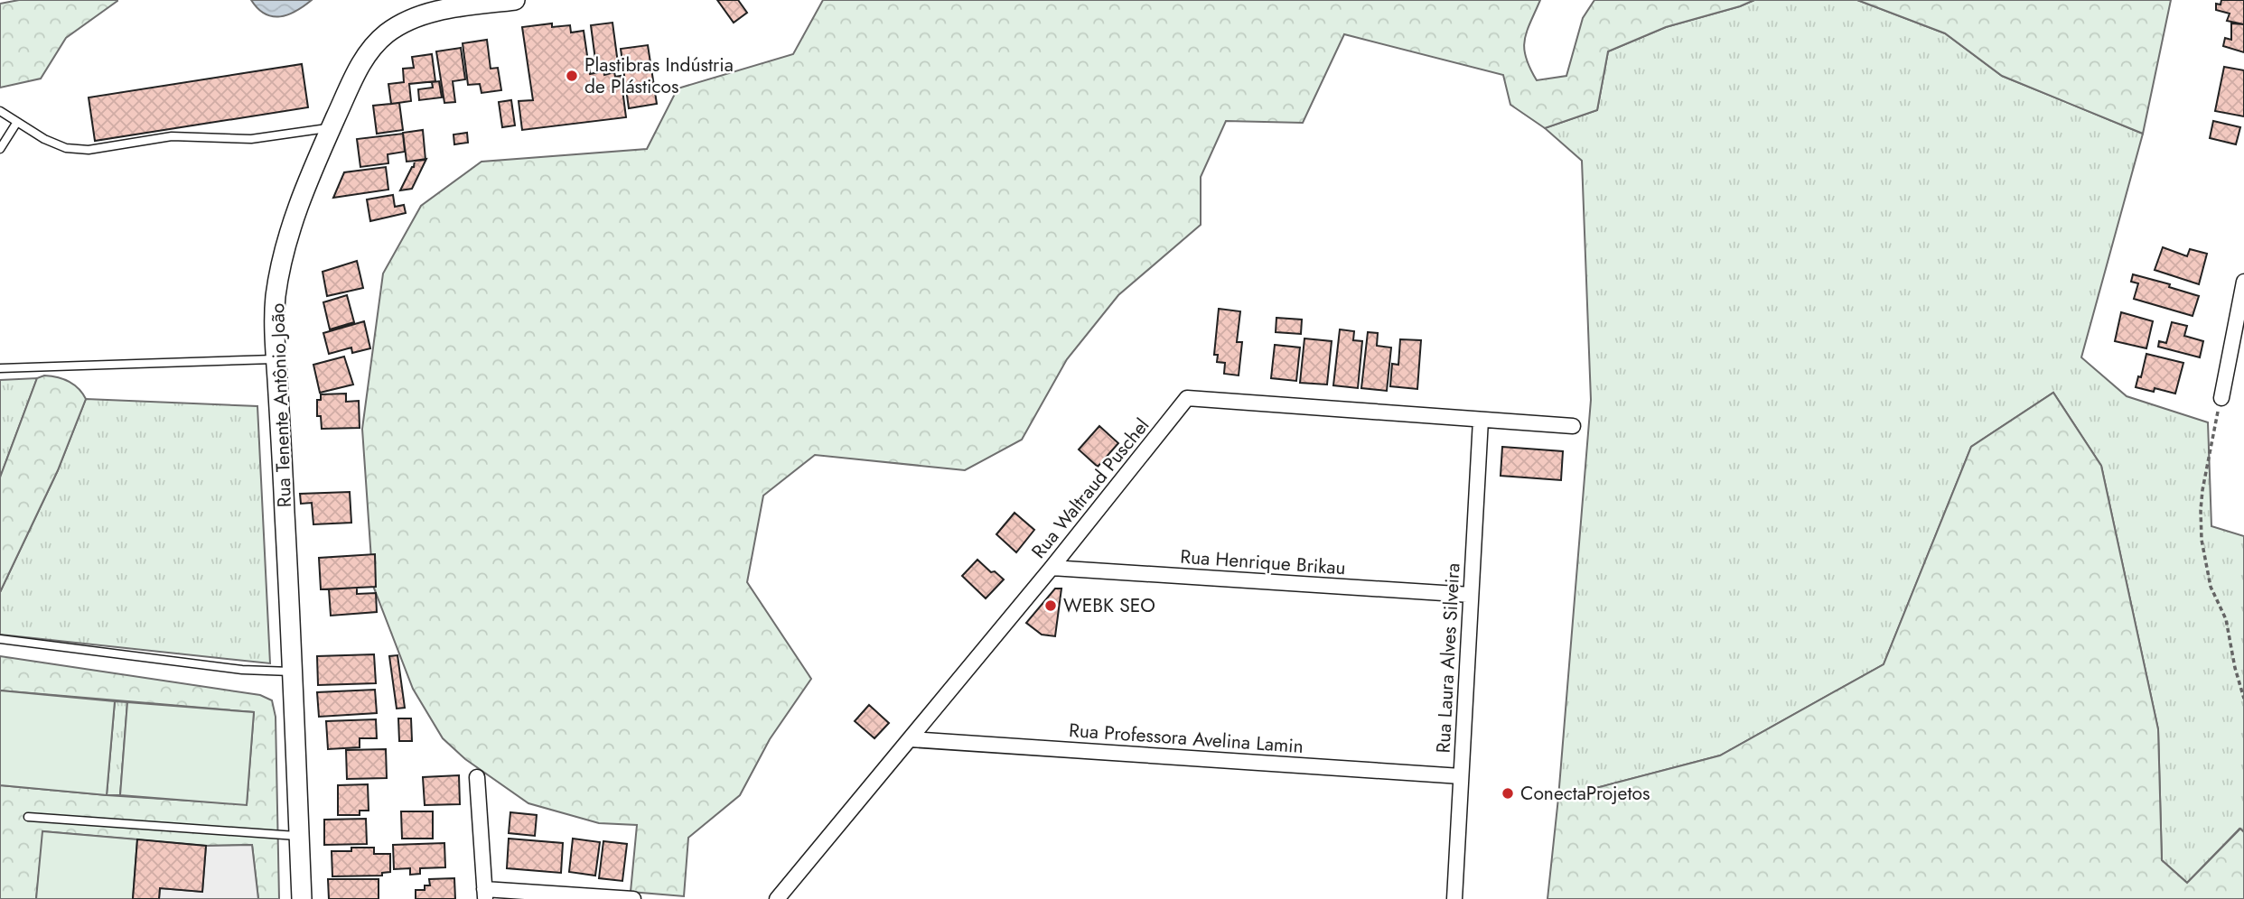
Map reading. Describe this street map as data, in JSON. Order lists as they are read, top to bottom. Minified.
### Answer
{"streets":{"street":["Rua Tenente Antônio João","Rua Waltraud Puschel","Rua Henrique Brikau","Rua Laura Alves Silveira","Rua Professora Avelina Lamin"]},"crossings":[["Rua Waltraud Puschel","Rua Henrique Brikau"],["Rua Waltraud Puschel","Rua Laura Alves Silveira"],["Rua Waltraud Puschel","Rua Professora Avelina Lamin"],["Rua Henrique Brikau","Rua Laura Alves Silveira"],["Rua Laura Alves Silveira","Rua Professora Avelina Lamin"]],"places":["Plastibras Indústria de Plásticos","WEBK SEO","ConectaProjetos"]}
